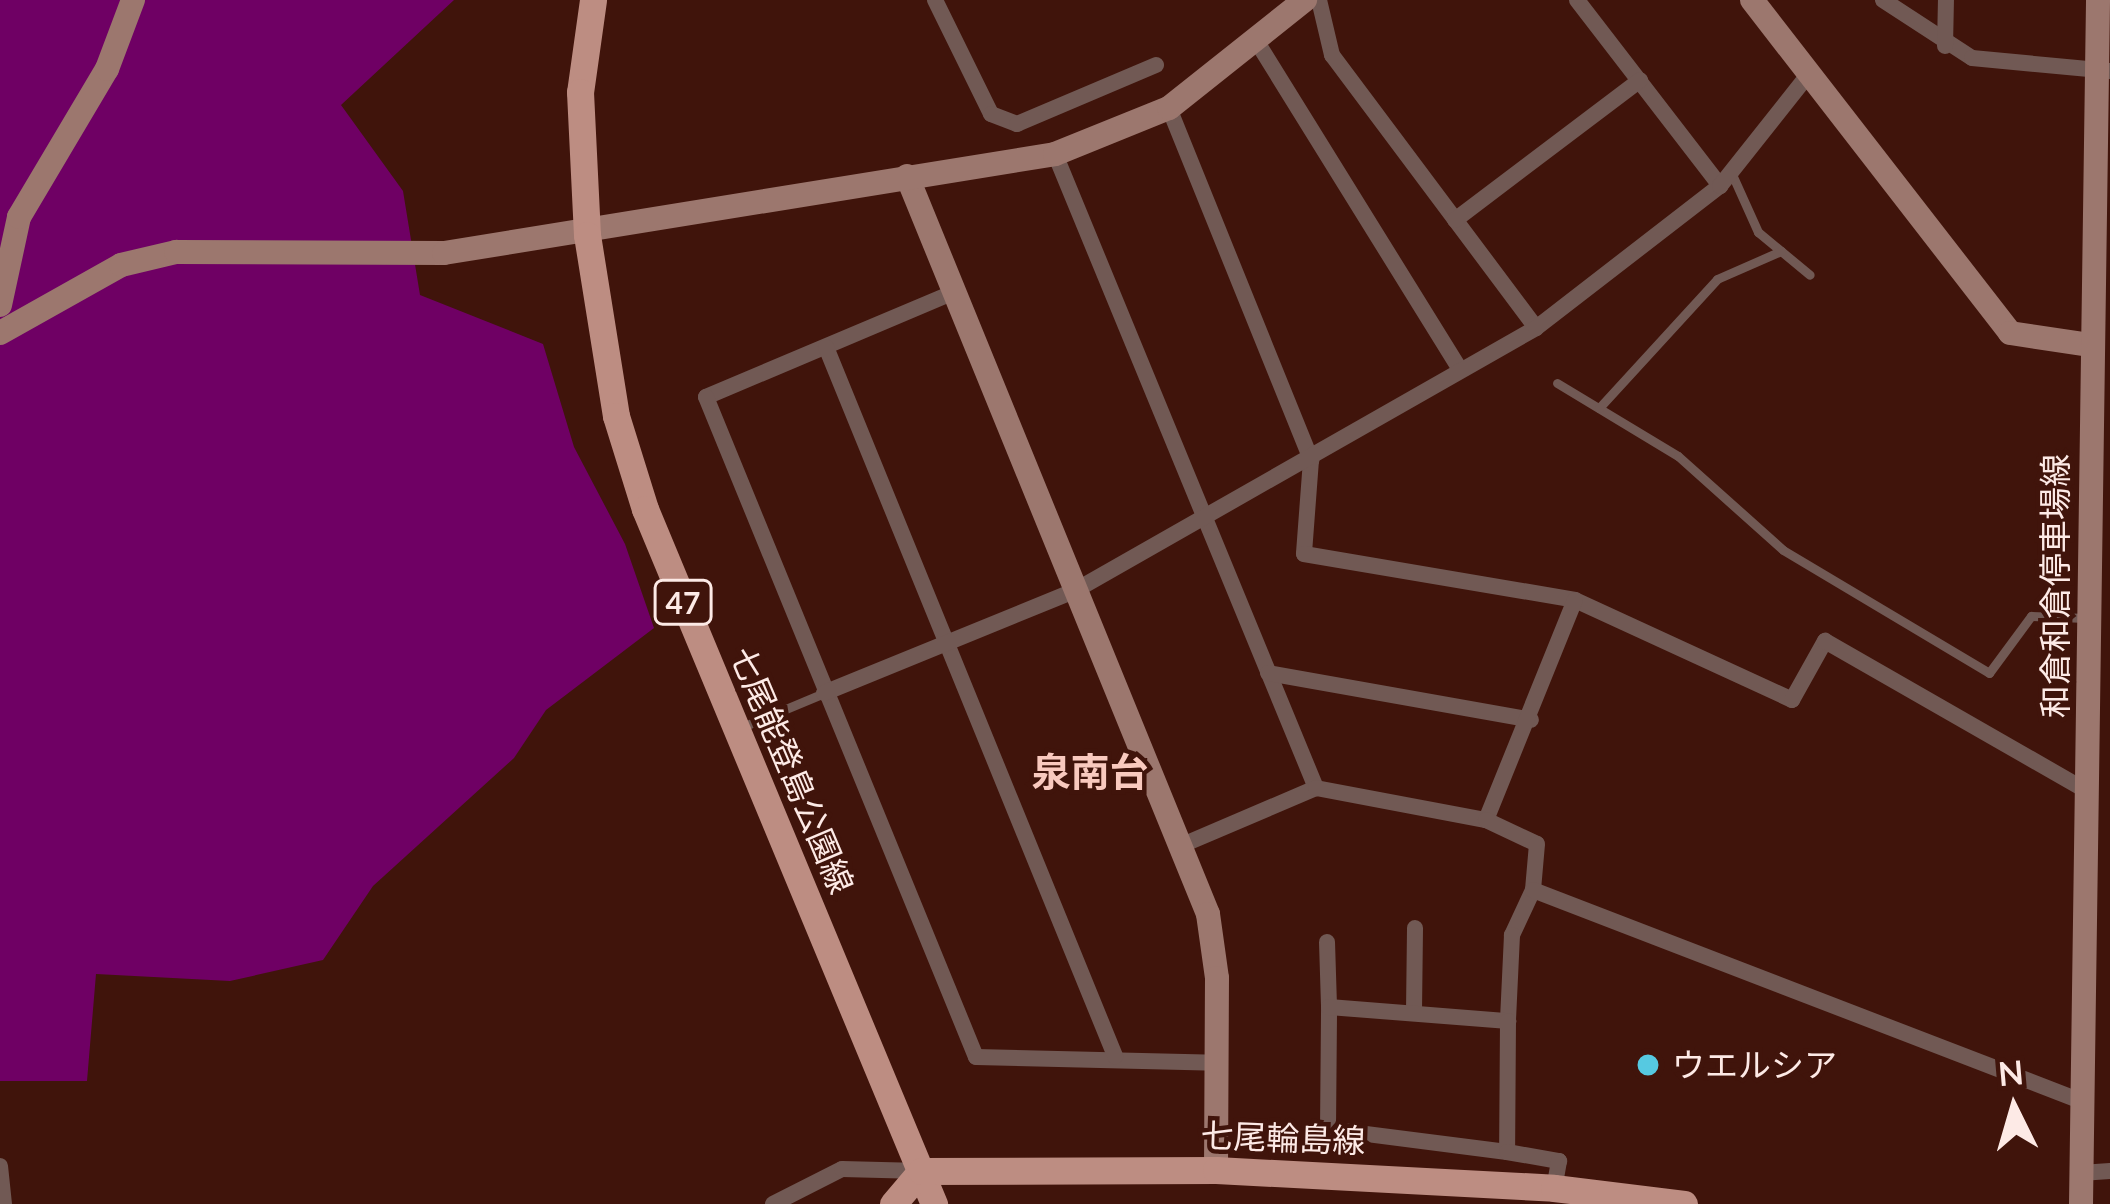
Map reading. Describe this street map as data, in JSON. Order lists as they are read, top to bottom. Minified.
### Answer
{"streets":{"main road":["47","七尾能登島公園線","七尾輪島線"],"street":["和倉和倉停車場線"]},"crossings":[["七尾能登島公園線","七尾輪島線"]],"districts":["泉南台"],"places":["ウエルシア"],"north":"top"}
